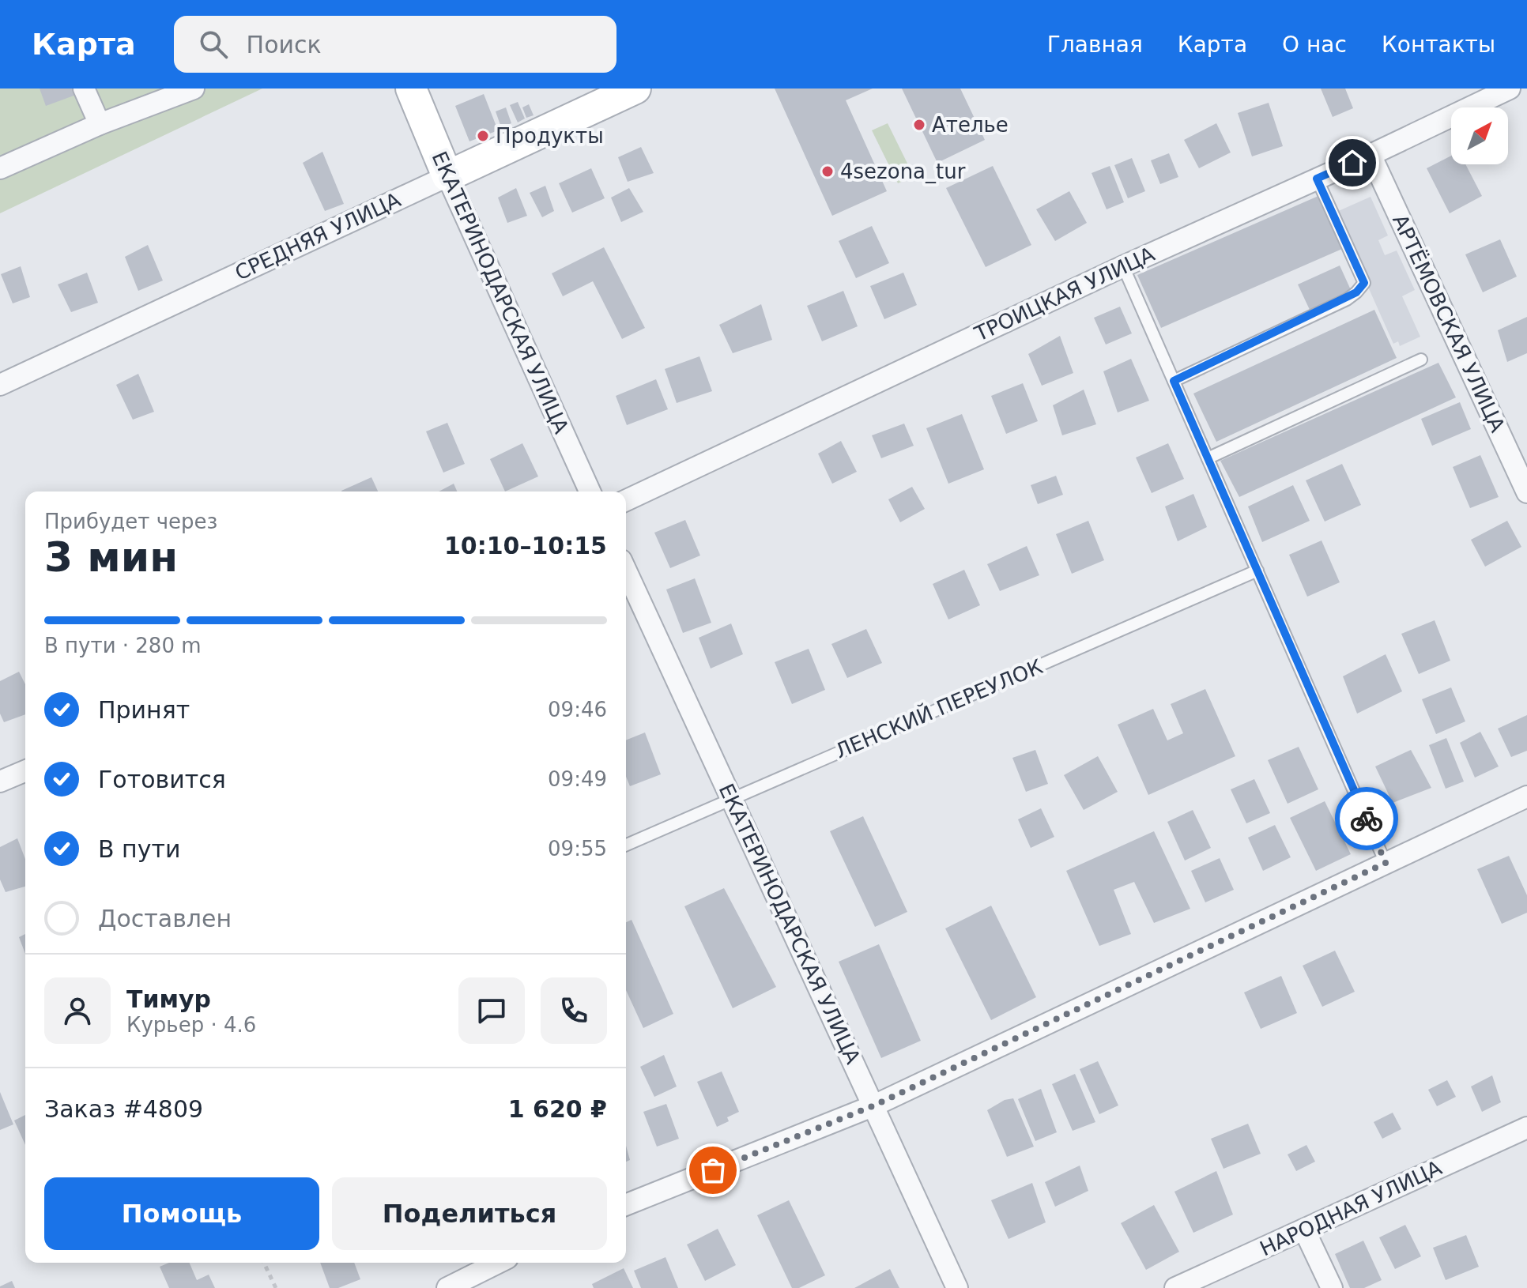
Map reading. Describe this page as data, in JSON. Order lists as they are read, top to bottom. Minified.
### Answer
{"streets":{"street":["СРЕДНЯЯ УЛИЦА","ЕКАТЕРИНОДАРСКАЯ УЛИЦА","ТРОИЦКАЯ УЛИЦА","АРТЁМОВСКАЯ УЛИЦА","НАРОДНАЯ УЛИЦА"],"lane":["ЛЕНСКИЙ ПЕРЕУЛОК"]},"crossings":[["СРЕДНЯЯ УЛИЦА","ЕКАТЕРИНОДАРСКАЯ УЛИЦА"],["ЕКАТЕРИНОДАРСКАЯ УЛИЦА","ЛЕНСКИЙ ПЕРЕУЛОК"],["ТРОИЦКАЯ УЛИЦА","АРТЁМОВСКАЯ УЛИЦА"]],"places":["Ателье","Продукты","4sezona_tur"],"north":"top right","page":{"header":"Карта","search":"Поиск","nav":["Главная","Карта","О нас","Контакты"],"heading":["3 мин","Прибудет через","10:10–10:15"],"panel":["Тимур","Курьер · 4.6","Заказ #4809","1 620 ₽"],"bar":"В пути · 280 m","list":[["Принят","09:46"],["Готовится","09:49"],["В пути","09:55"],"Доставлен"],"buttons":["Помощь","Поделиться"]}}
